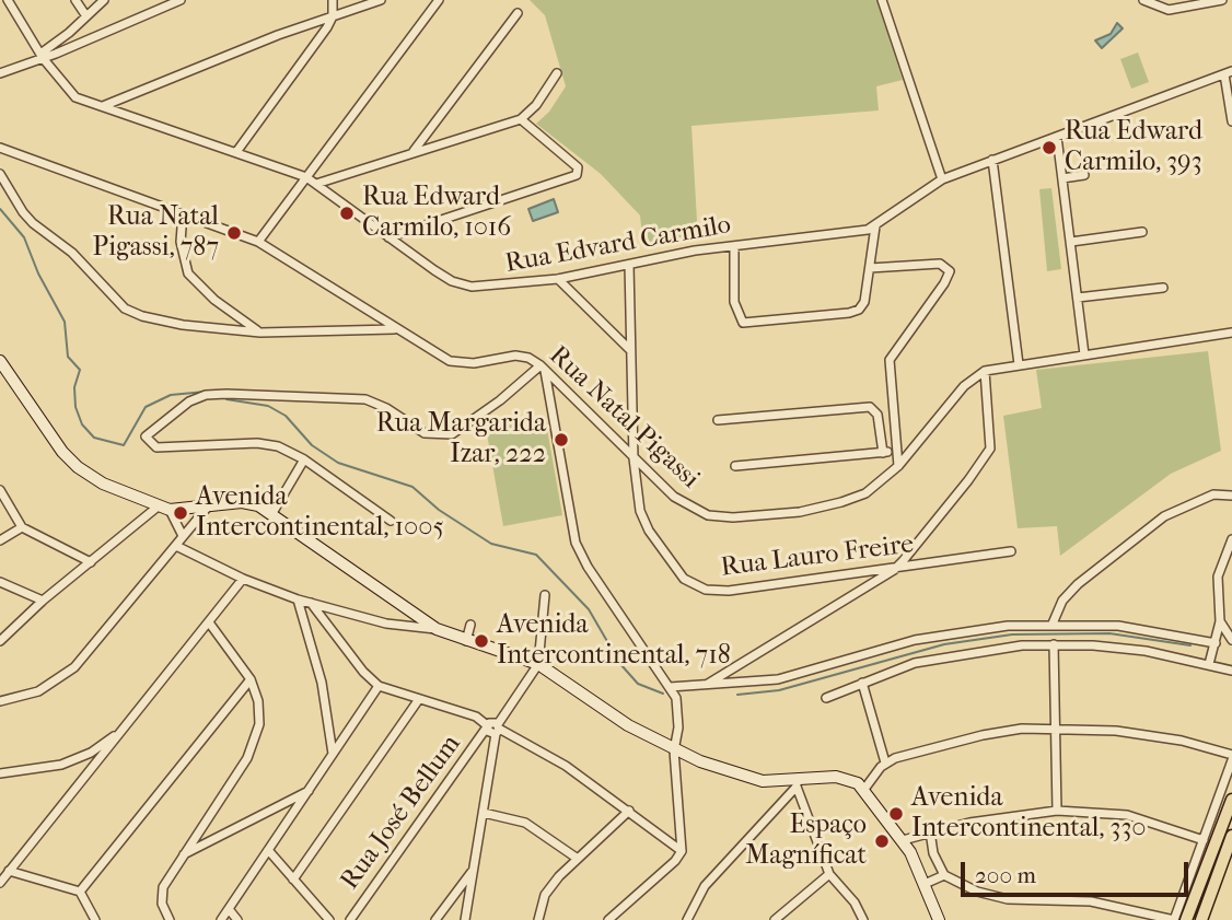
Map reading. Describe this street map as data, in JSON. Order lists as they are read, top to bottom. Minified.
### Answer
{"streets":{"street":["Rua Edvard Carmilo","Rua Natal Pigassi","Rua Lauro Freire","Rua José Bellum"]},"crossings":[["Rua Edvard Carmilo","Rua Lauro Freire"],["Rua Natal Pigassi","Rua Lauro Freire"]],"places":["Rua Edward Carmilo, 393","Rua Edward Carmilo, 1016","Rua Natal Pigassi, 787","Rua Margarida Izar, 222","Avenida Intercontinental, 1005","Avenida Intercontinental, 718","Avenida Intercontinental, 330","Espaço Magníficat"],"scale_bar":"200 m"}
